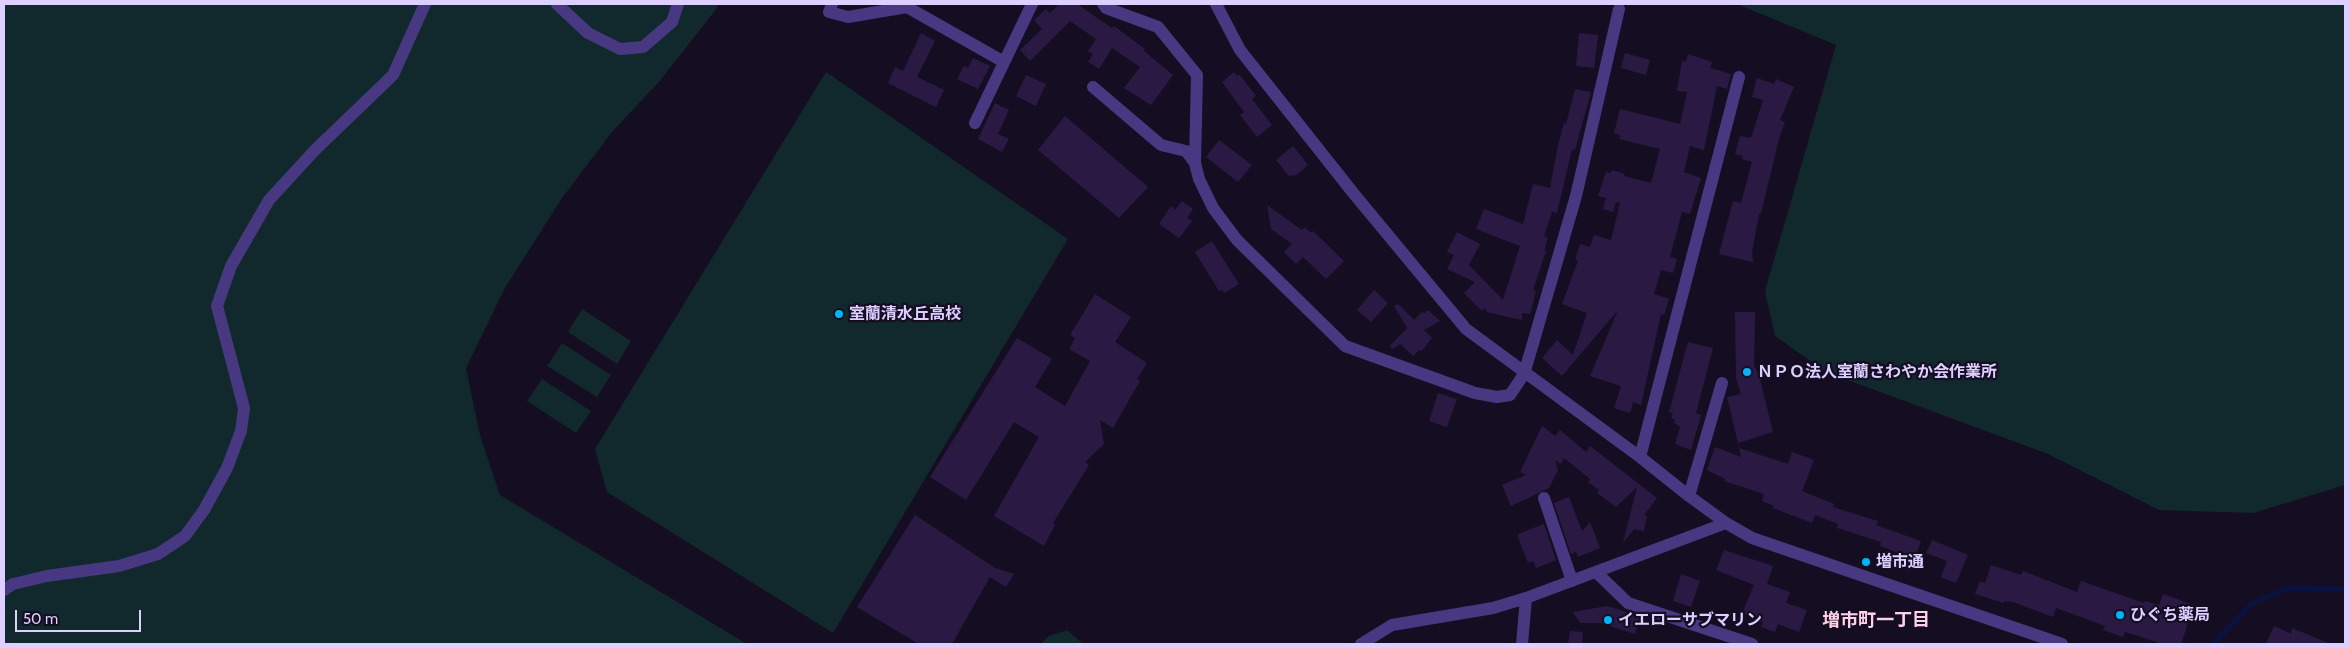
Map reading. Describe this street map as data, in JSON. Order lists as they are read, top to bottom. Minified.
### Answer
{"districts":["増市町一丁目"],"places":["室蘭清水丘高校","ＮＰＯ法人室蘭さわやか会作業所","増市通","ひぐち薬局","イエローサブマリン"],"scale_bar":"50 m"}
